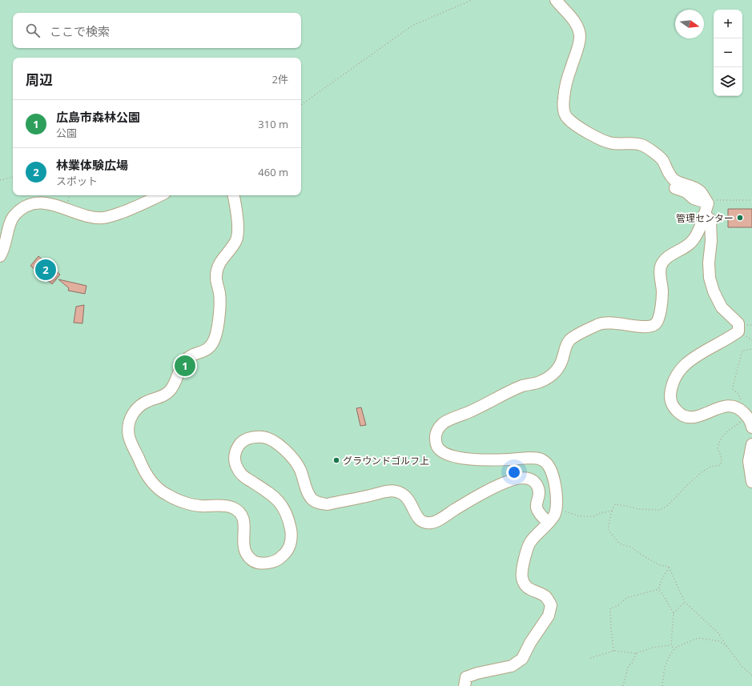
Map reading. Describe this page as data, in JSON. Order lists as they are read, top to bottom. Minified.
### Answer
{"places":["管理センター","グラウンドゴルフ上"],"north":"right","page":{"map_buttons":["+","−"],"search":"ここで検索","heading":["周辺","2件"],"list":[{"mark":"1","name":"広島市森林公園","note":"公園","value":"310 m"},{"mark":"2","name":"林業体験広場","note":"スポット","value":"460 m"}],"pins":["2","1"]}}
